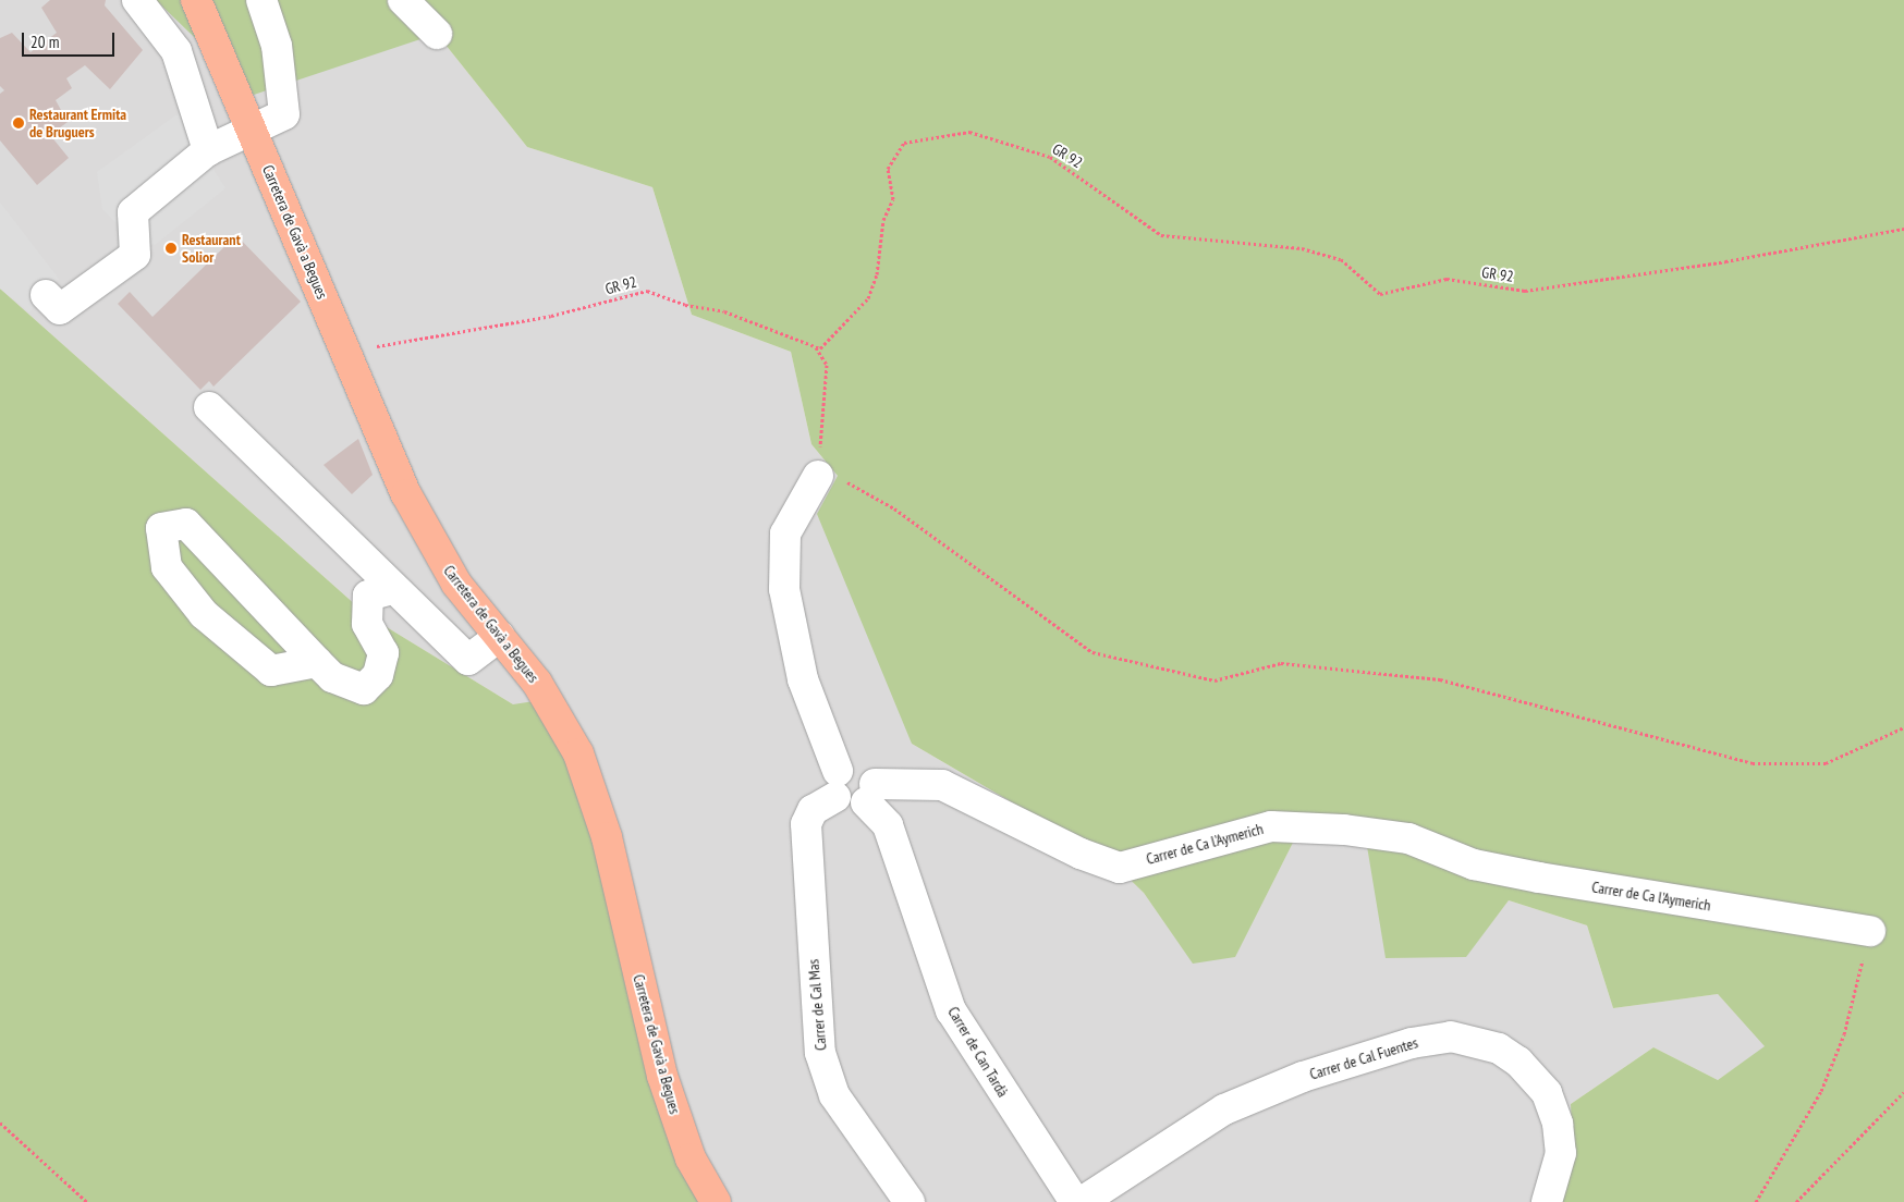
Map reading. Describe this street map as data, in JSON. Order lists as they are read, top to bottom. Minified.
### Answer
{"streets":{"main road":["Carretera de Gavà a Begues"],"street":["Carrer de Ca l'Aymerich","Carrer de Cal Mas","Carrer de Can Tardà","Carrer de Cal Fuentes"],"path":["GR 92"]},"crossings":[["GR 92","Carretera de Gavà a Begues"],["Carrer de Ca l'Aymerich","Carrer de Cal Mas"],["Carrer de Ca l'Aymerich","Carrer de Can Tardà"],["Carrer de Cal Mas","Carrer de Can Tardà"]],"places":["Restaurant Ermita de Bruguers","Restaurant Solior"],"scale_bar":"20 m"}
